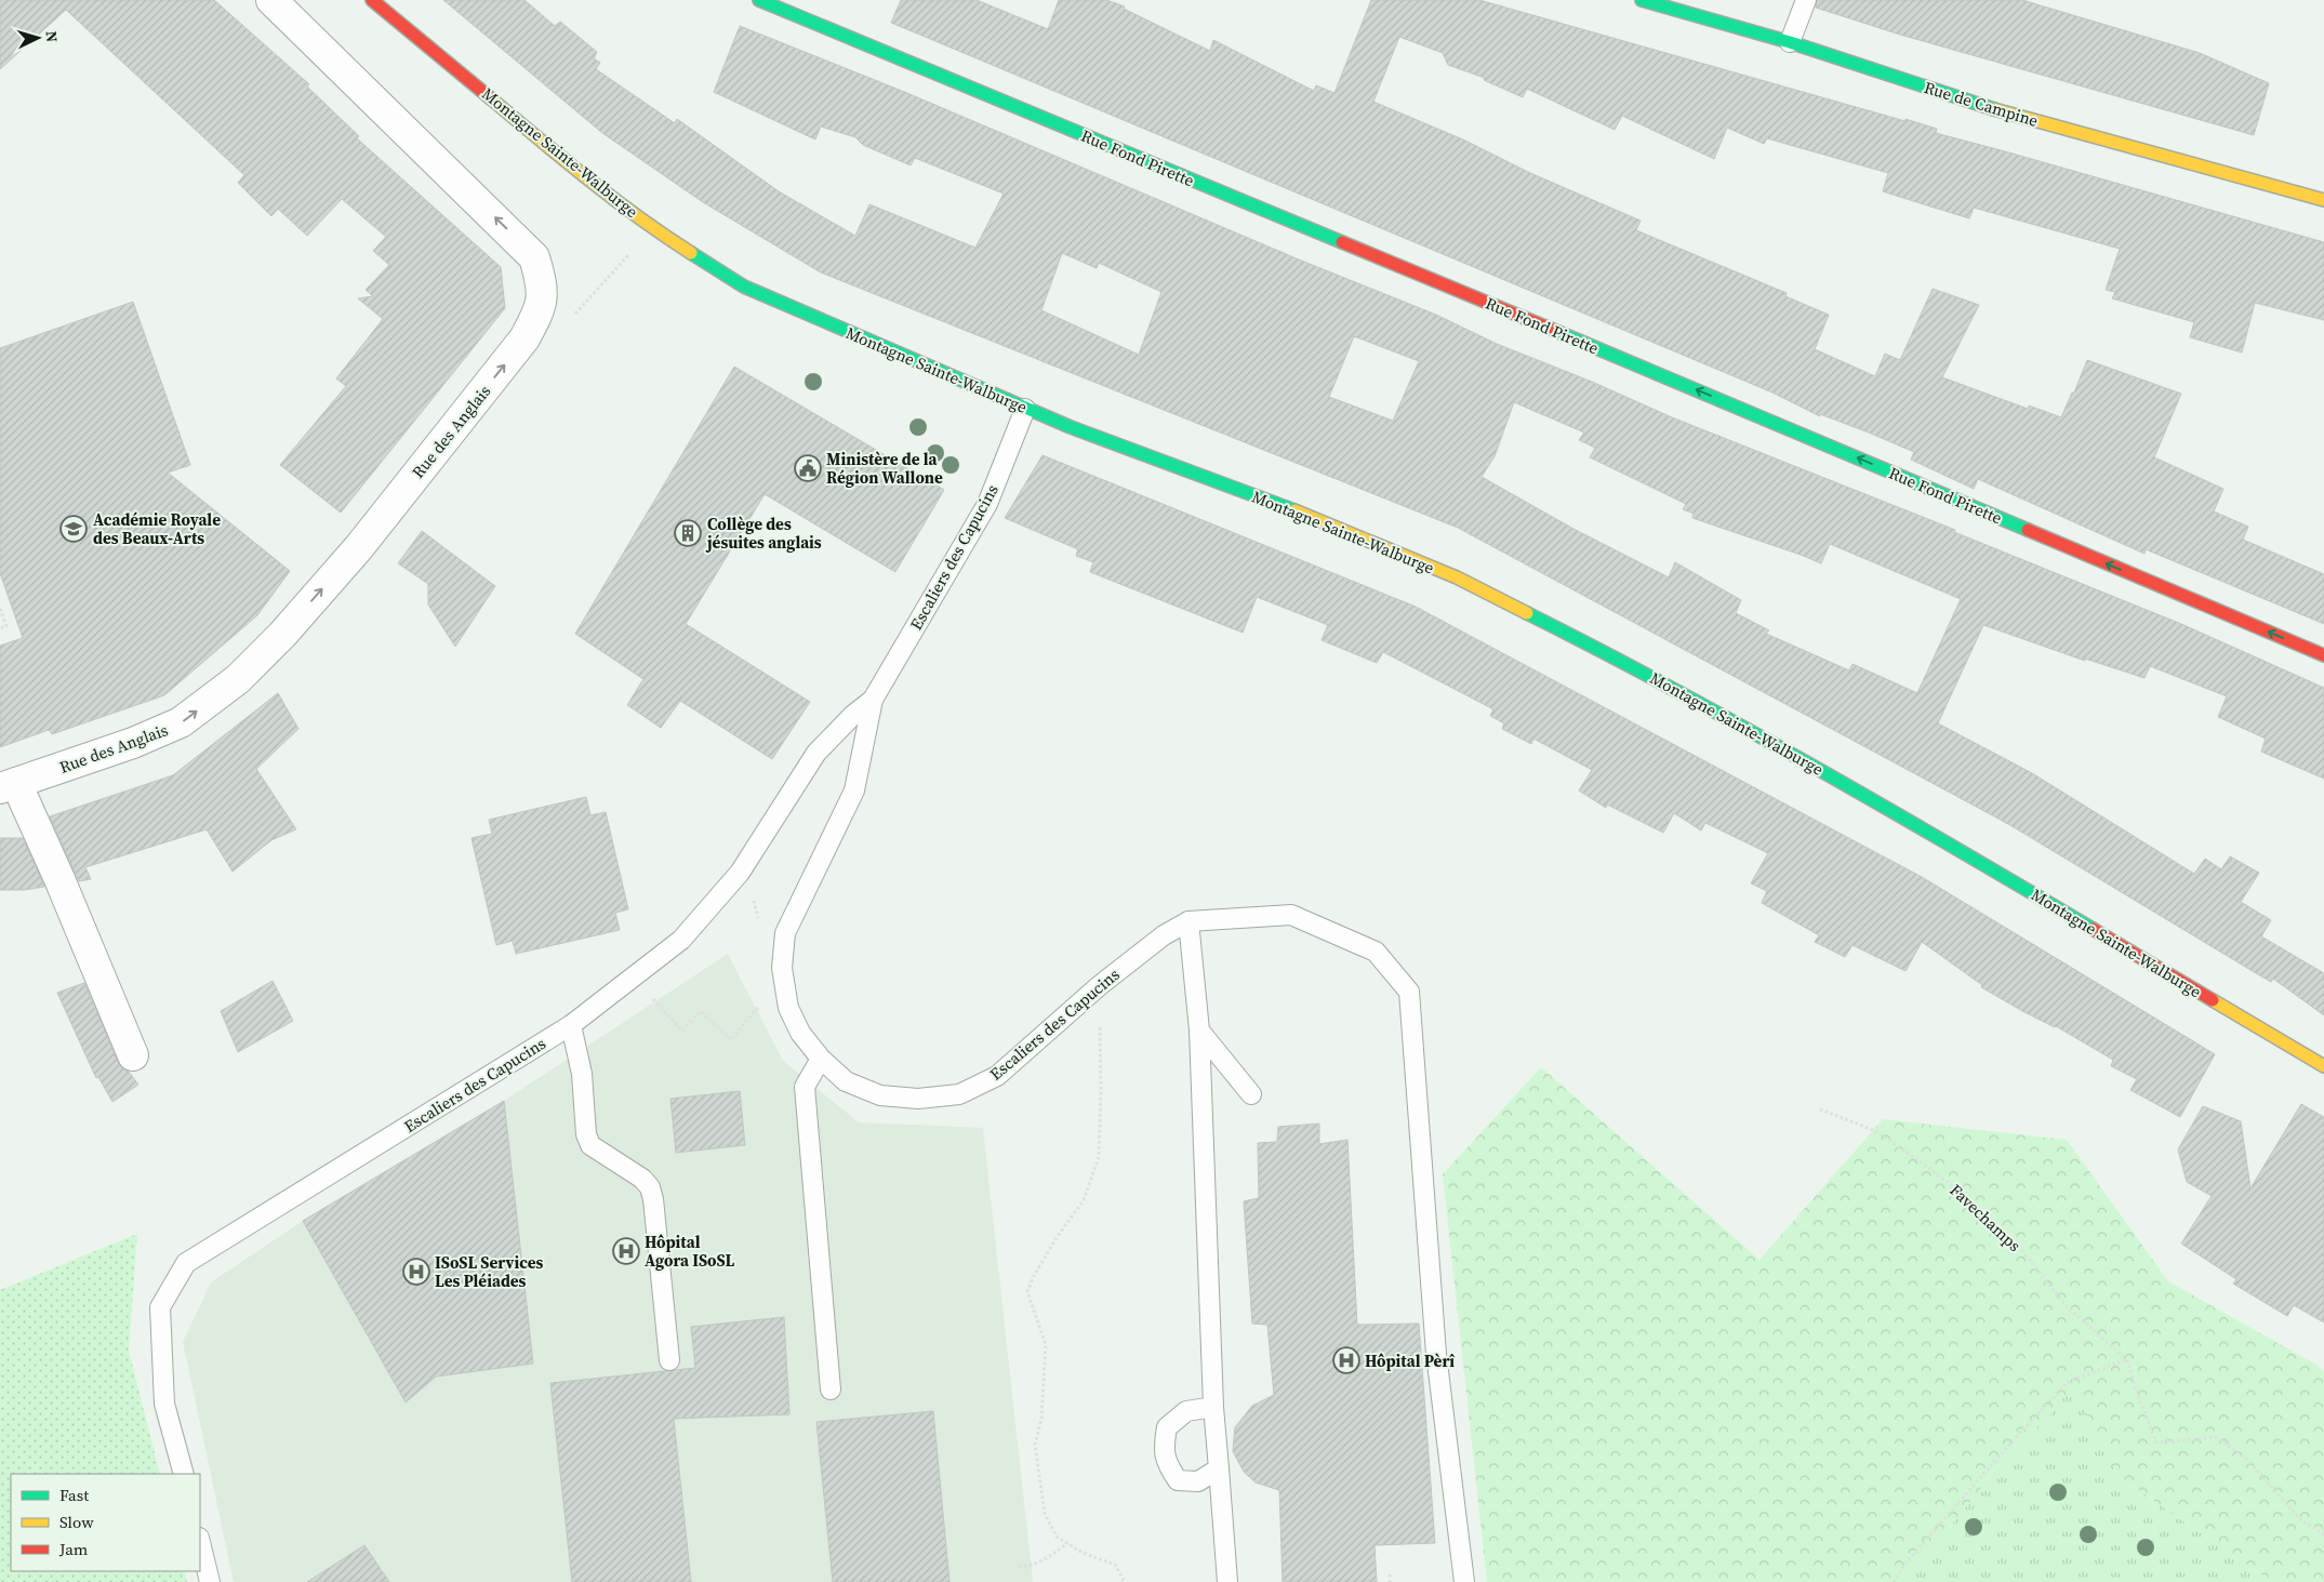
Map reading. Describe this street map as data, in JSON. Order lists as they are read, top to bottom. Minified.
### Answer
{"streets":{"street":["Rue de Campine","Montagne Sainte-Walburge","Rue Fond Pirette","Rue des Anglais"],"lane":["Escaliers des Capucins"],"path":["Favechamps"]},"crossings":[["Montagne Sainte-Walburge","Escaliers des Capucins"]],"one_way":["Rue Fond Pirette"],"places":{"public building":["Ministère de la Région Wallone"],"school or university":["Académie Royale des Beaux-Arts"],"building":["Collège des jésuites anglais"],"hospital":["Hôpital Agora ISoSL","ISoSL Services Les Pléiades","Hôpital Pèrî"]},"legend":["Fast","Slow","Jam"],"north":"right"}
